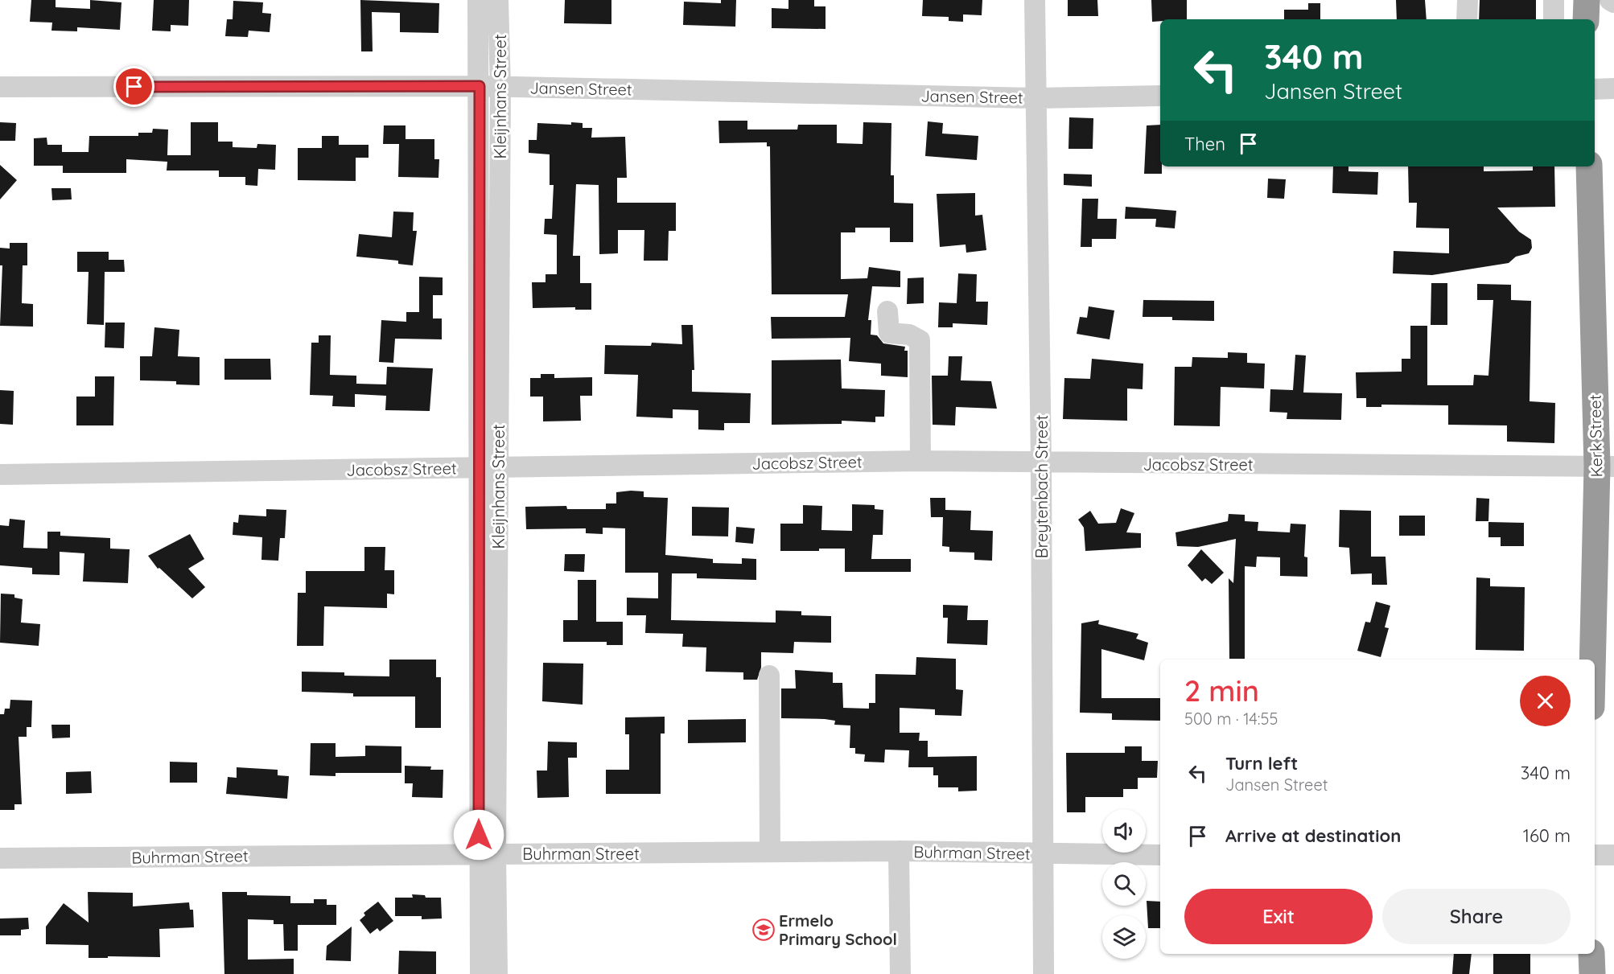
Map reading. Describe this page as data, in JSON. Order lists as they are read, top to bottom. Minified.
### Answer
{"streets":{"highway":["Kerk Street"],"street":["Jansen Street","Kleijnhans Street","Jacobsz Street","Breytenbach Street","Buhrman Street"]},"crossings":[["Jansen Street","Kleijnhans Street"],["Jansen Street","Breytenbach Street"],["Kleijnhans Street","Jacobsz Street"],["Kleijnhans Street","Buhrman Street"],["Kerk Street","Jacobsz Street"],["Jacobsz Street","Breytenbach Street"],["Breytenbach Street","Buhrman Street"]],"places":{"school or university":["Ermelo Primary School"]},"page":{"turn":["340 m","Jansen Street"],"then":"Then","heading":["2 min","500 m · 14:55"],"list":[{"name":"Turn left","note":"Jansen Street","value":"340 m"},{"name":"Arrive at destination","value":"160 m"}],"buttons":["Exit","Share"]}}
